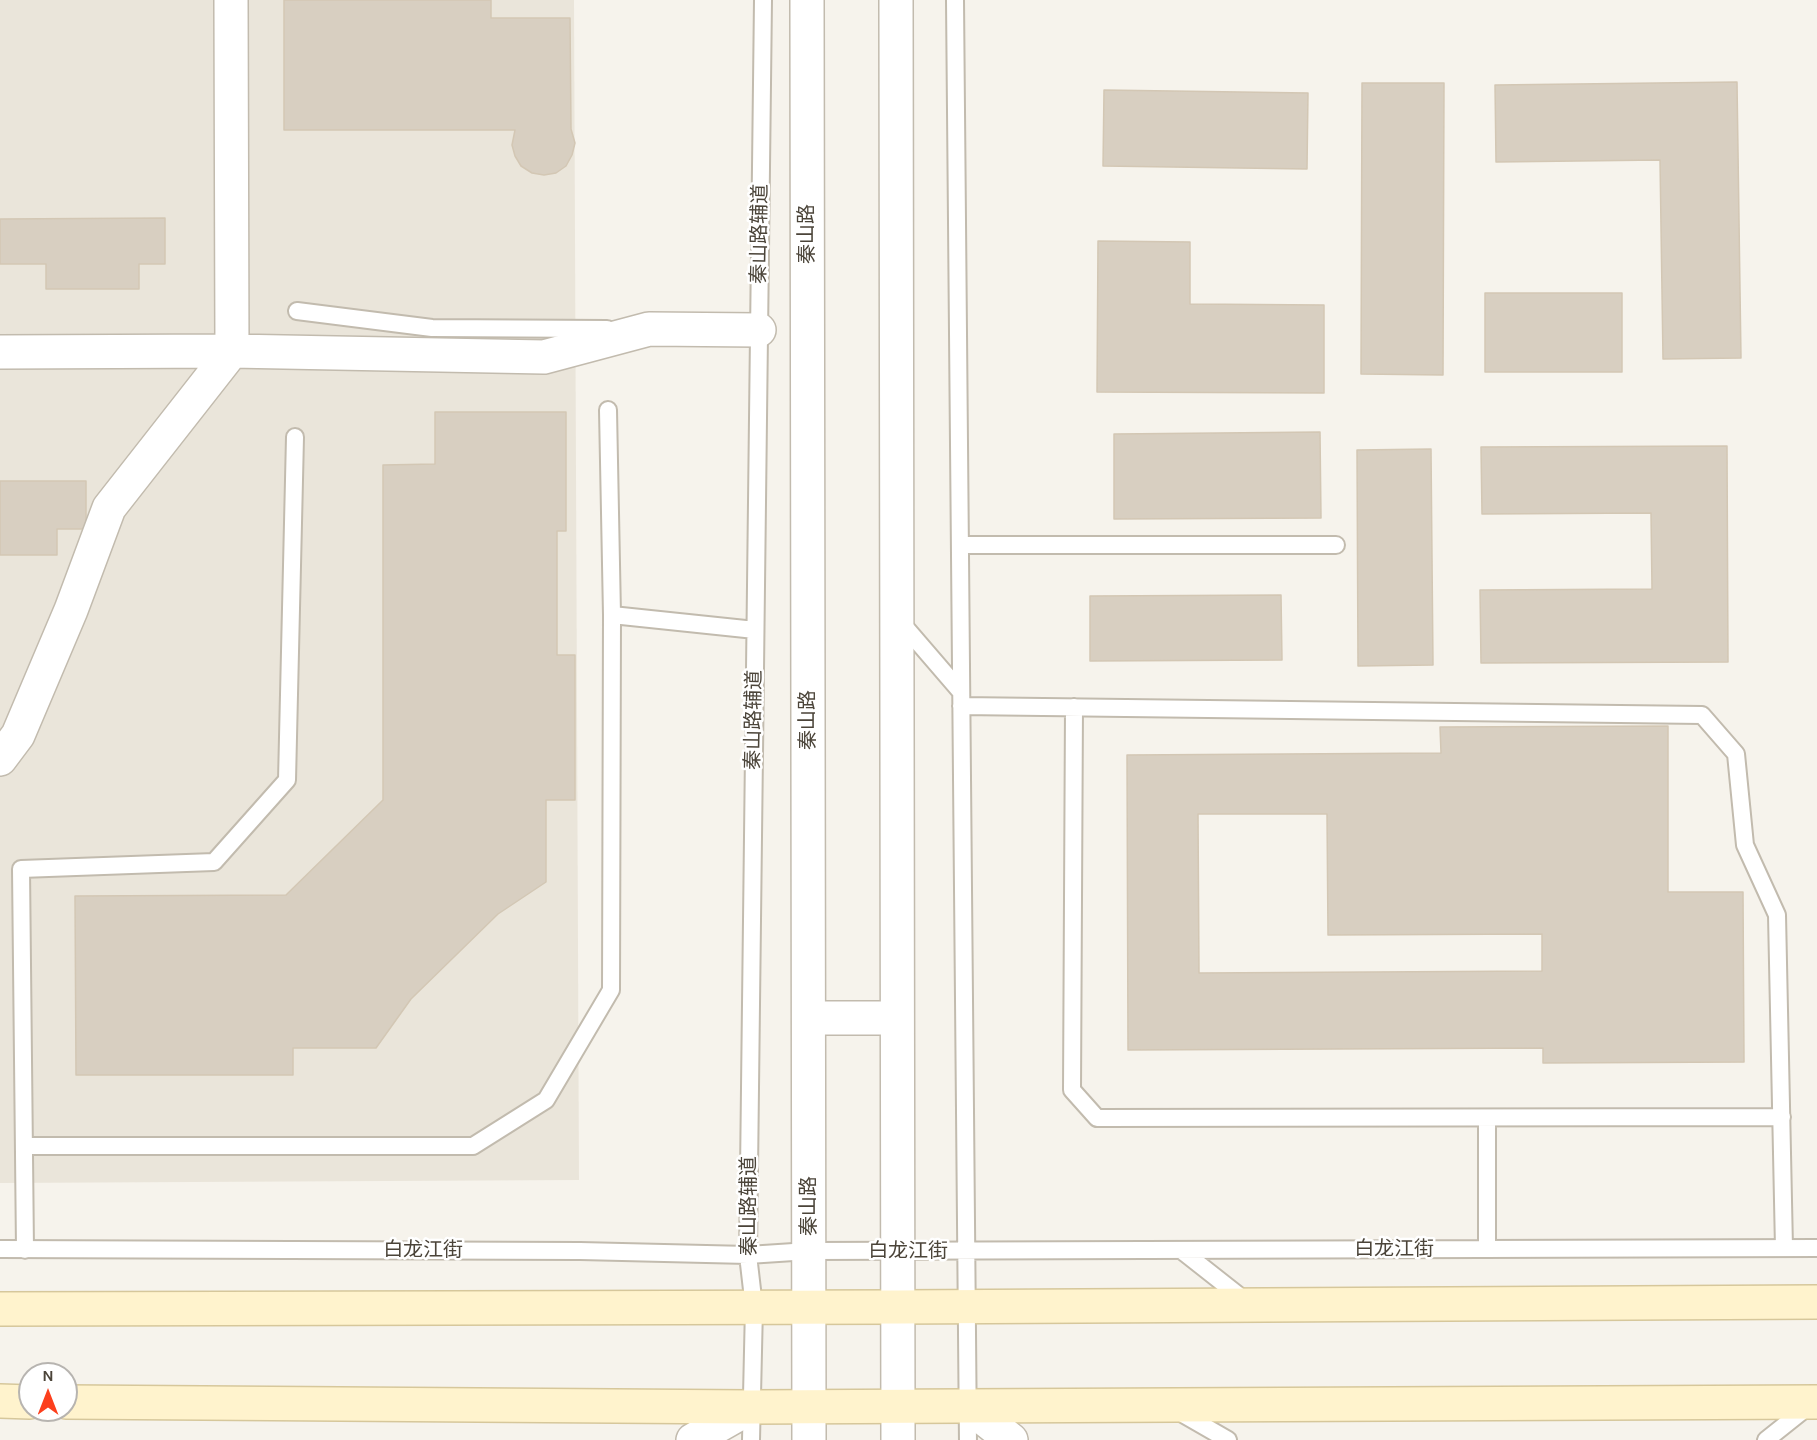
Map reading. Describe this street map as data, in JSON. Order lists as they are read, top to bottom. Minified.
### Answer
{"streets":{"street":["秦山路"],"lane":["秦山路辅道","白龙江街"]},"crossings":[["秦山路辅道","白龙江街"],["秦山路","白龙江街"]],"north":"top"}
